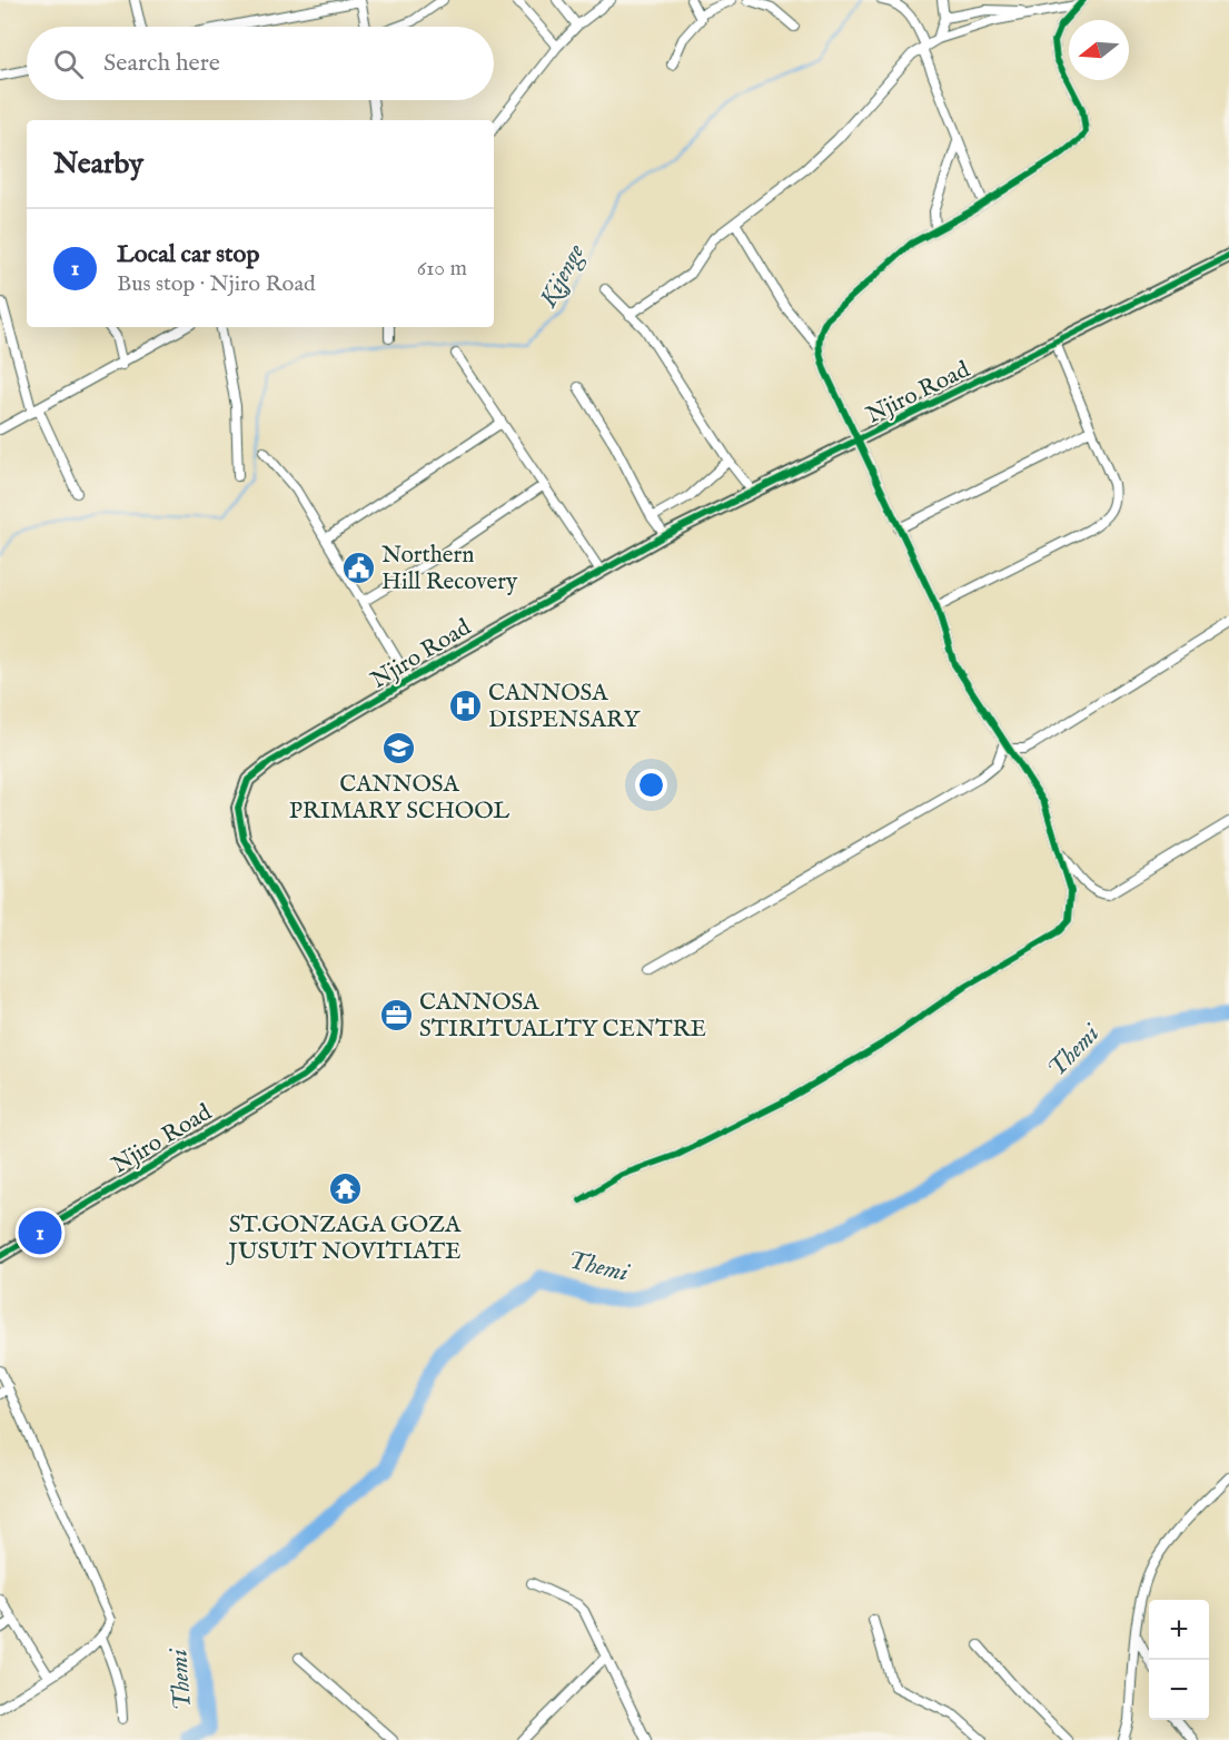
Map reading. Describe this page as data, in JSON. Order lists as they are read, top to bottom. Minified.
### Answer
{"streets":{"street":["Njiro Road"]},"water":["Kijenge","Themi"],"places":{"public building":["Northern Hill Recovery"],"hospital":["CANNOSA DISPENSARY"],"school or university":["CANNOSA PRIMARY SCHOOL"],"office":["CANNOSA STIRITUALITY CENTRE"],"temple":["ST.GONZAGA GOZA JUSUIT NOVITIATE"]},"north":"left","page":{"search":"Search here","heading":"Nearby","list":[{"mark":"1","name":"Local car stop","note":"Bus stop · Njiro Road","value":"610 m"}],"pins":"1","map_buttons":["+","−"]}}
